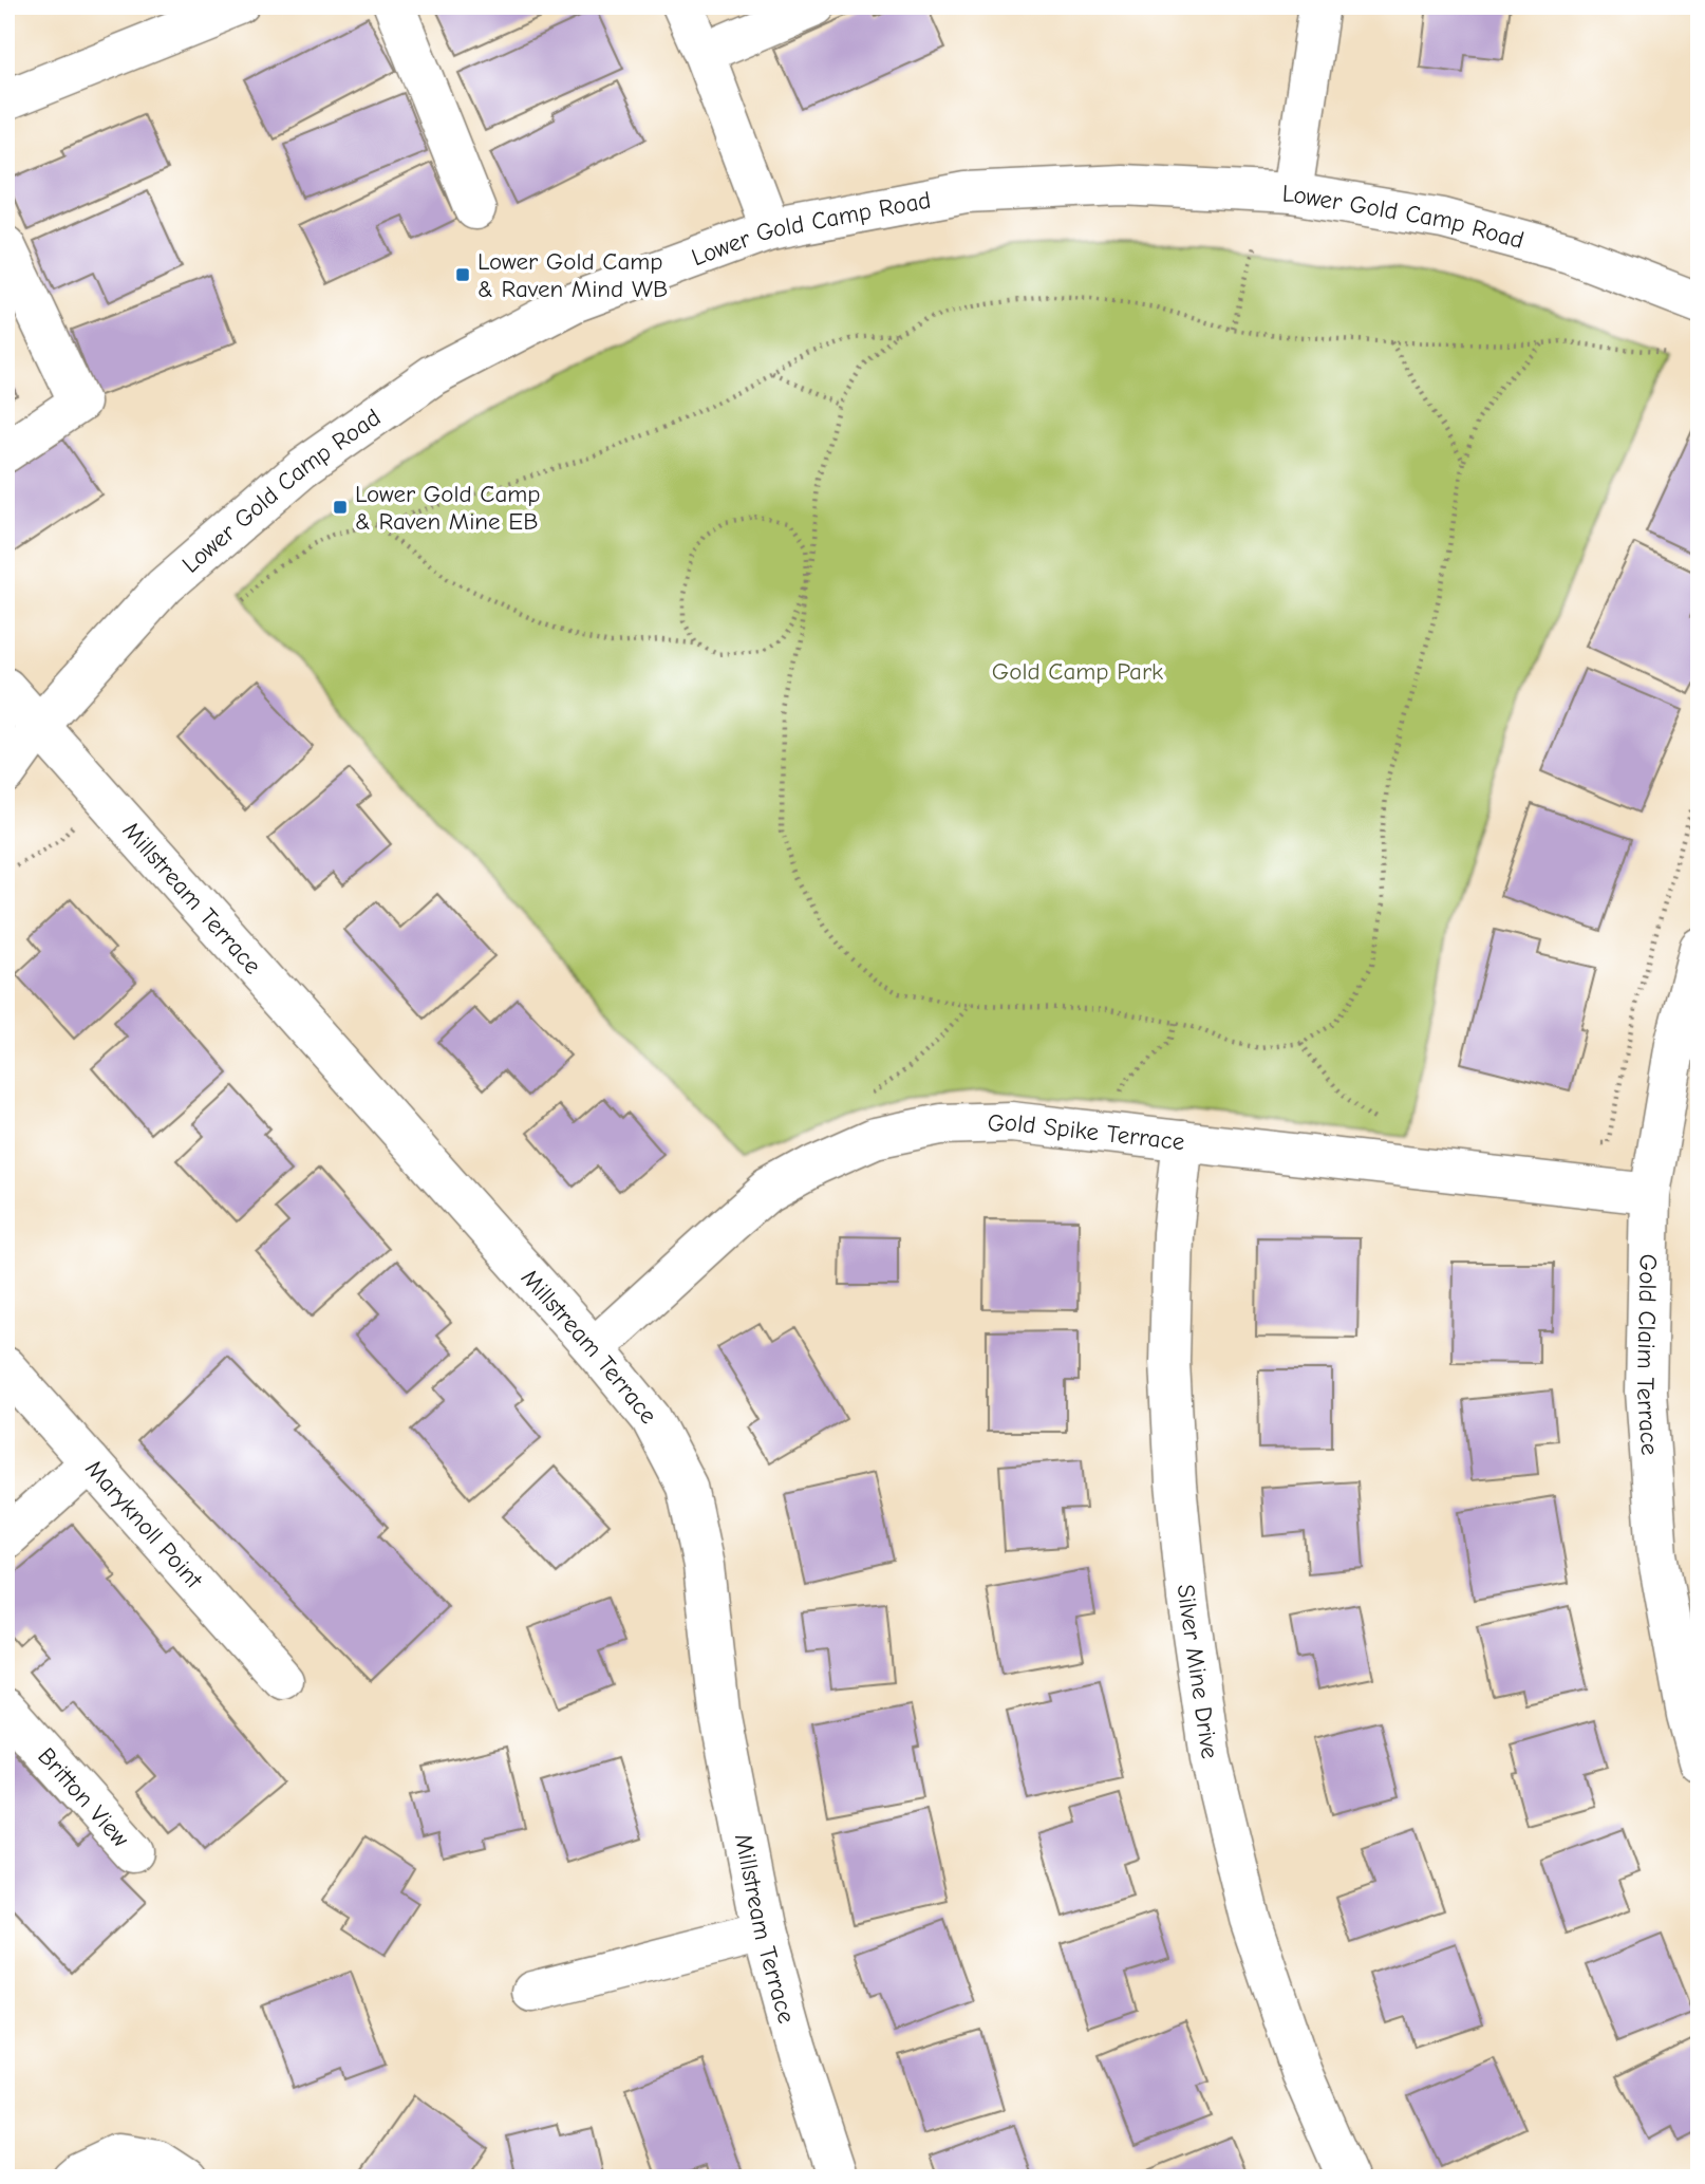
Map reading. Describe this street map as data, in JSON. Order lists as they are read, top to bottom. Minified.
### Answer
{"streets":{"street":["Lower Gold Camp Road","Millstream Terrace","Gold Spike Terrace","Gold Claim Terrace","Maryknoll Point","Silver Mine Drive","Britton View"]},"crossings":[["Lower Gold Camp Road","Millstream Terrace"],["Millstream Terrace","Gold Spike Terrace"],["Gold Spike Terrace","Gold Claim Terrace"],["Gold Spike Terrace","Silver Mine Drive"]],"parks":["Gold Camp Park"],"places":{"transit":["Lower Gold Camp & Raven Mind WB","Lower Gold Camp & Raven Mine EB"]}}
